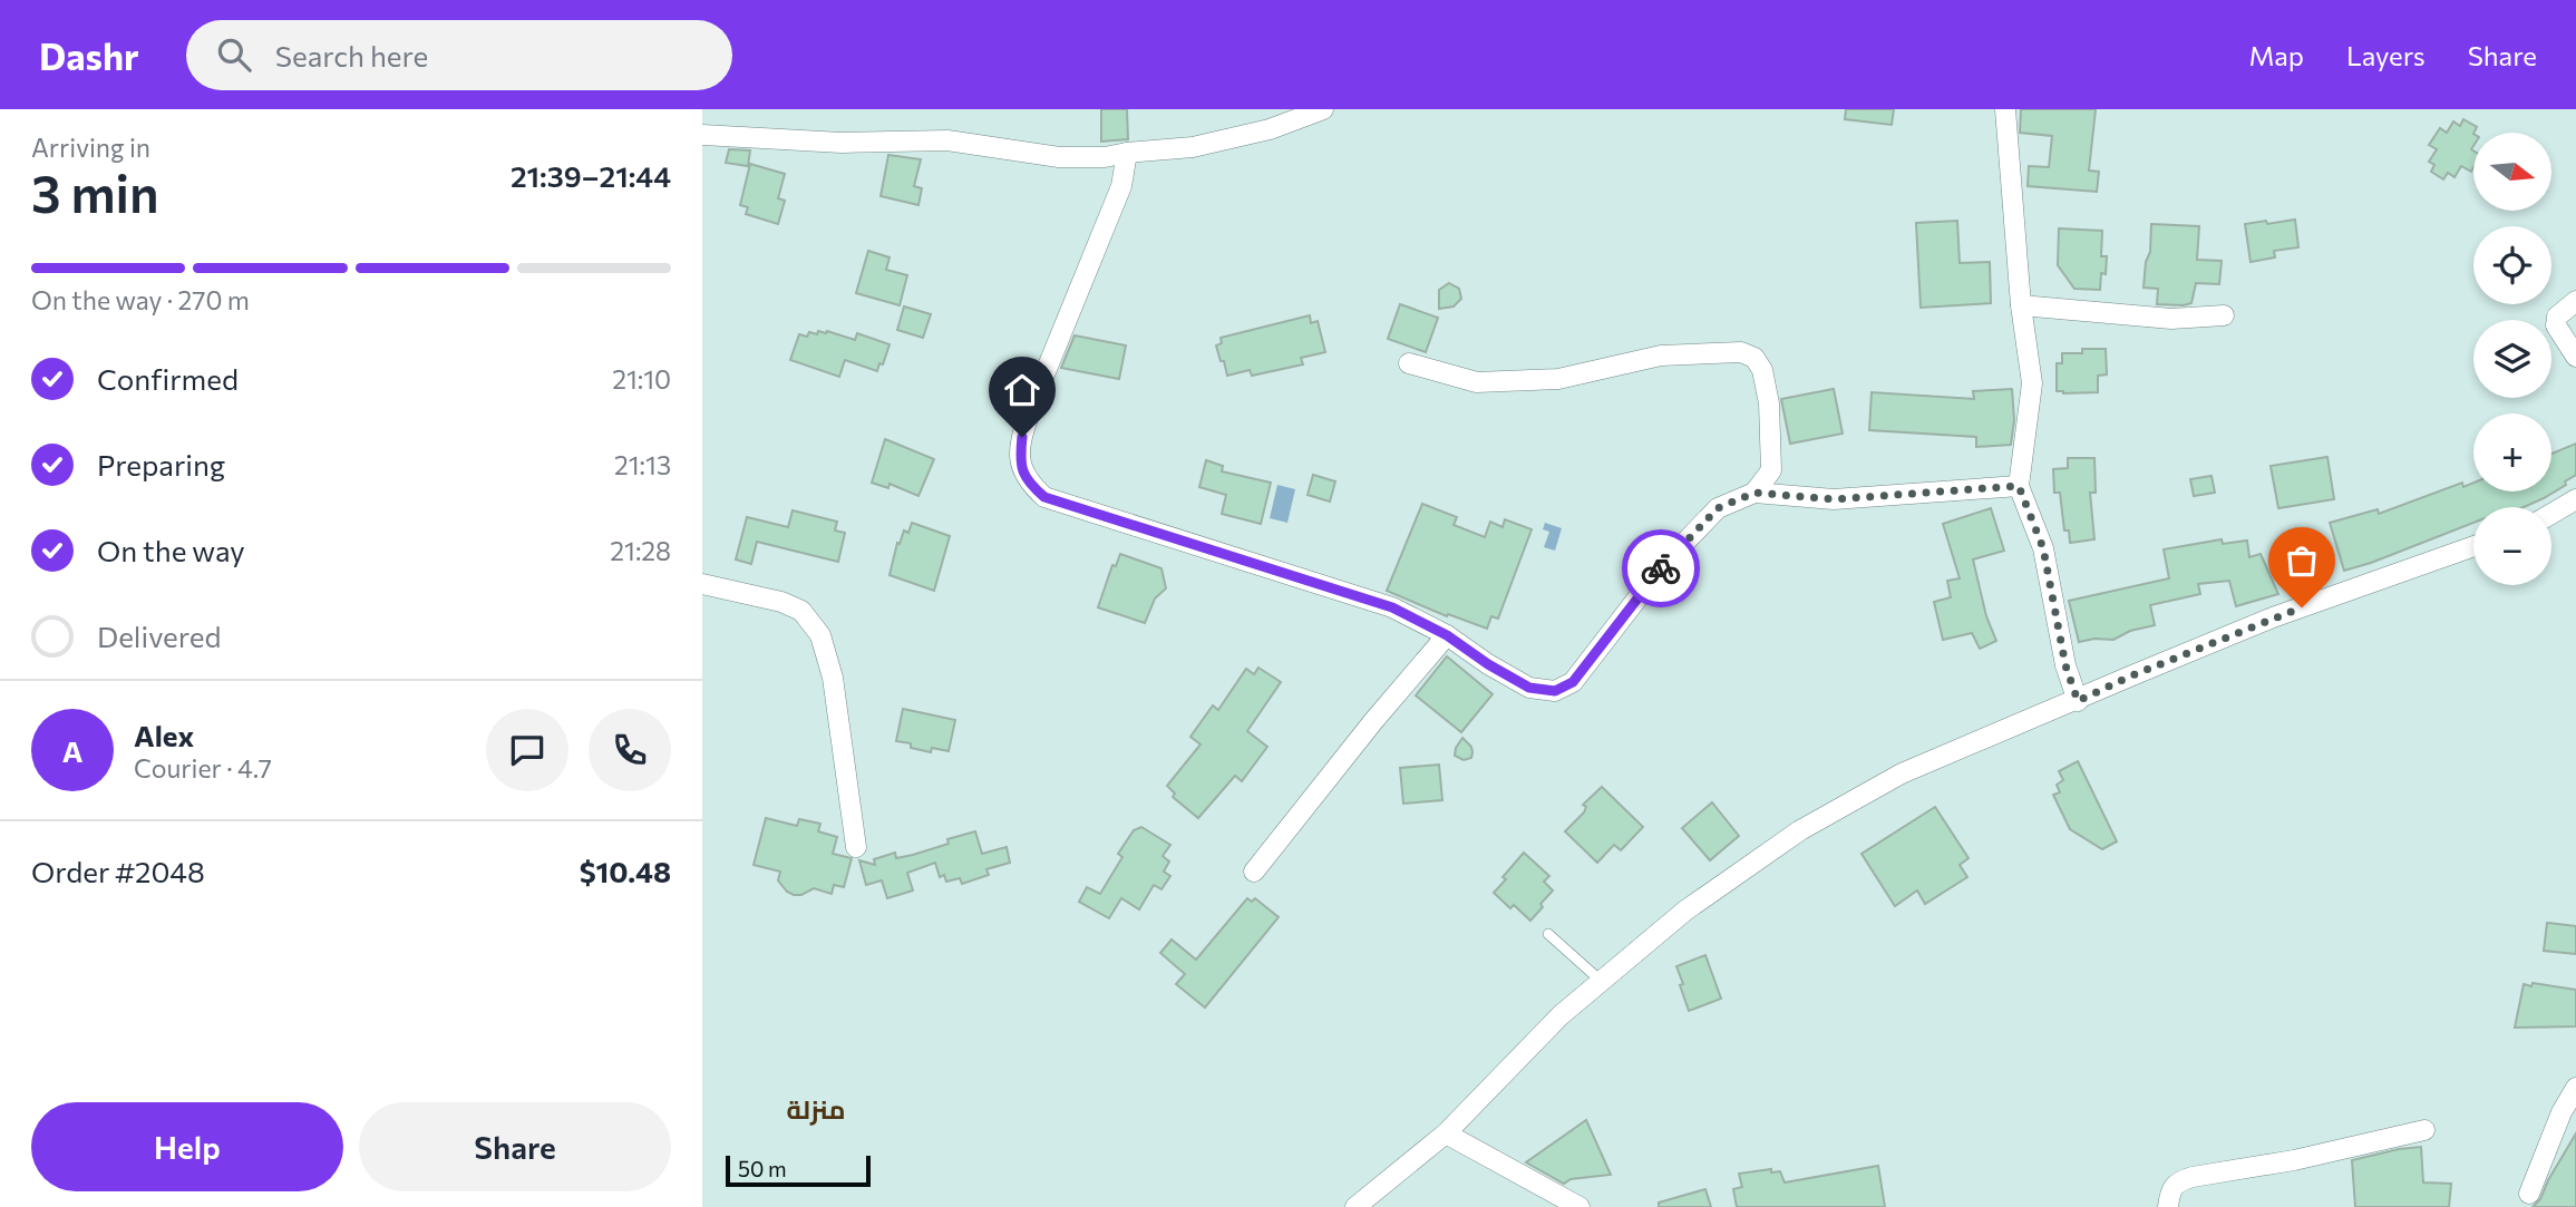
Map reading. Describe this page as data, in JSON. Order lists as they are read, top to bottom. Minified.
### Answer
{"districts":["منزلة"],"scale_bar":"50 m","north":"right","page":{"header":"Dashr","search":"Search here","nav":["Map","Layers","Share"],"heading":["3 min","Arriving in","21:39–21:44"],"panel":["Alex","Courier · 4.7","Order #2048","$10.48"],"map_buttons":["+","−"],"bar":"On the way · 270 m","list":[["Confirmed","21:10"],["Preparing","21:13"],["On the way","21:28"],"Delivered"],"round":"A","buttons":["Help","Share"],"scale":"50 m"}}
